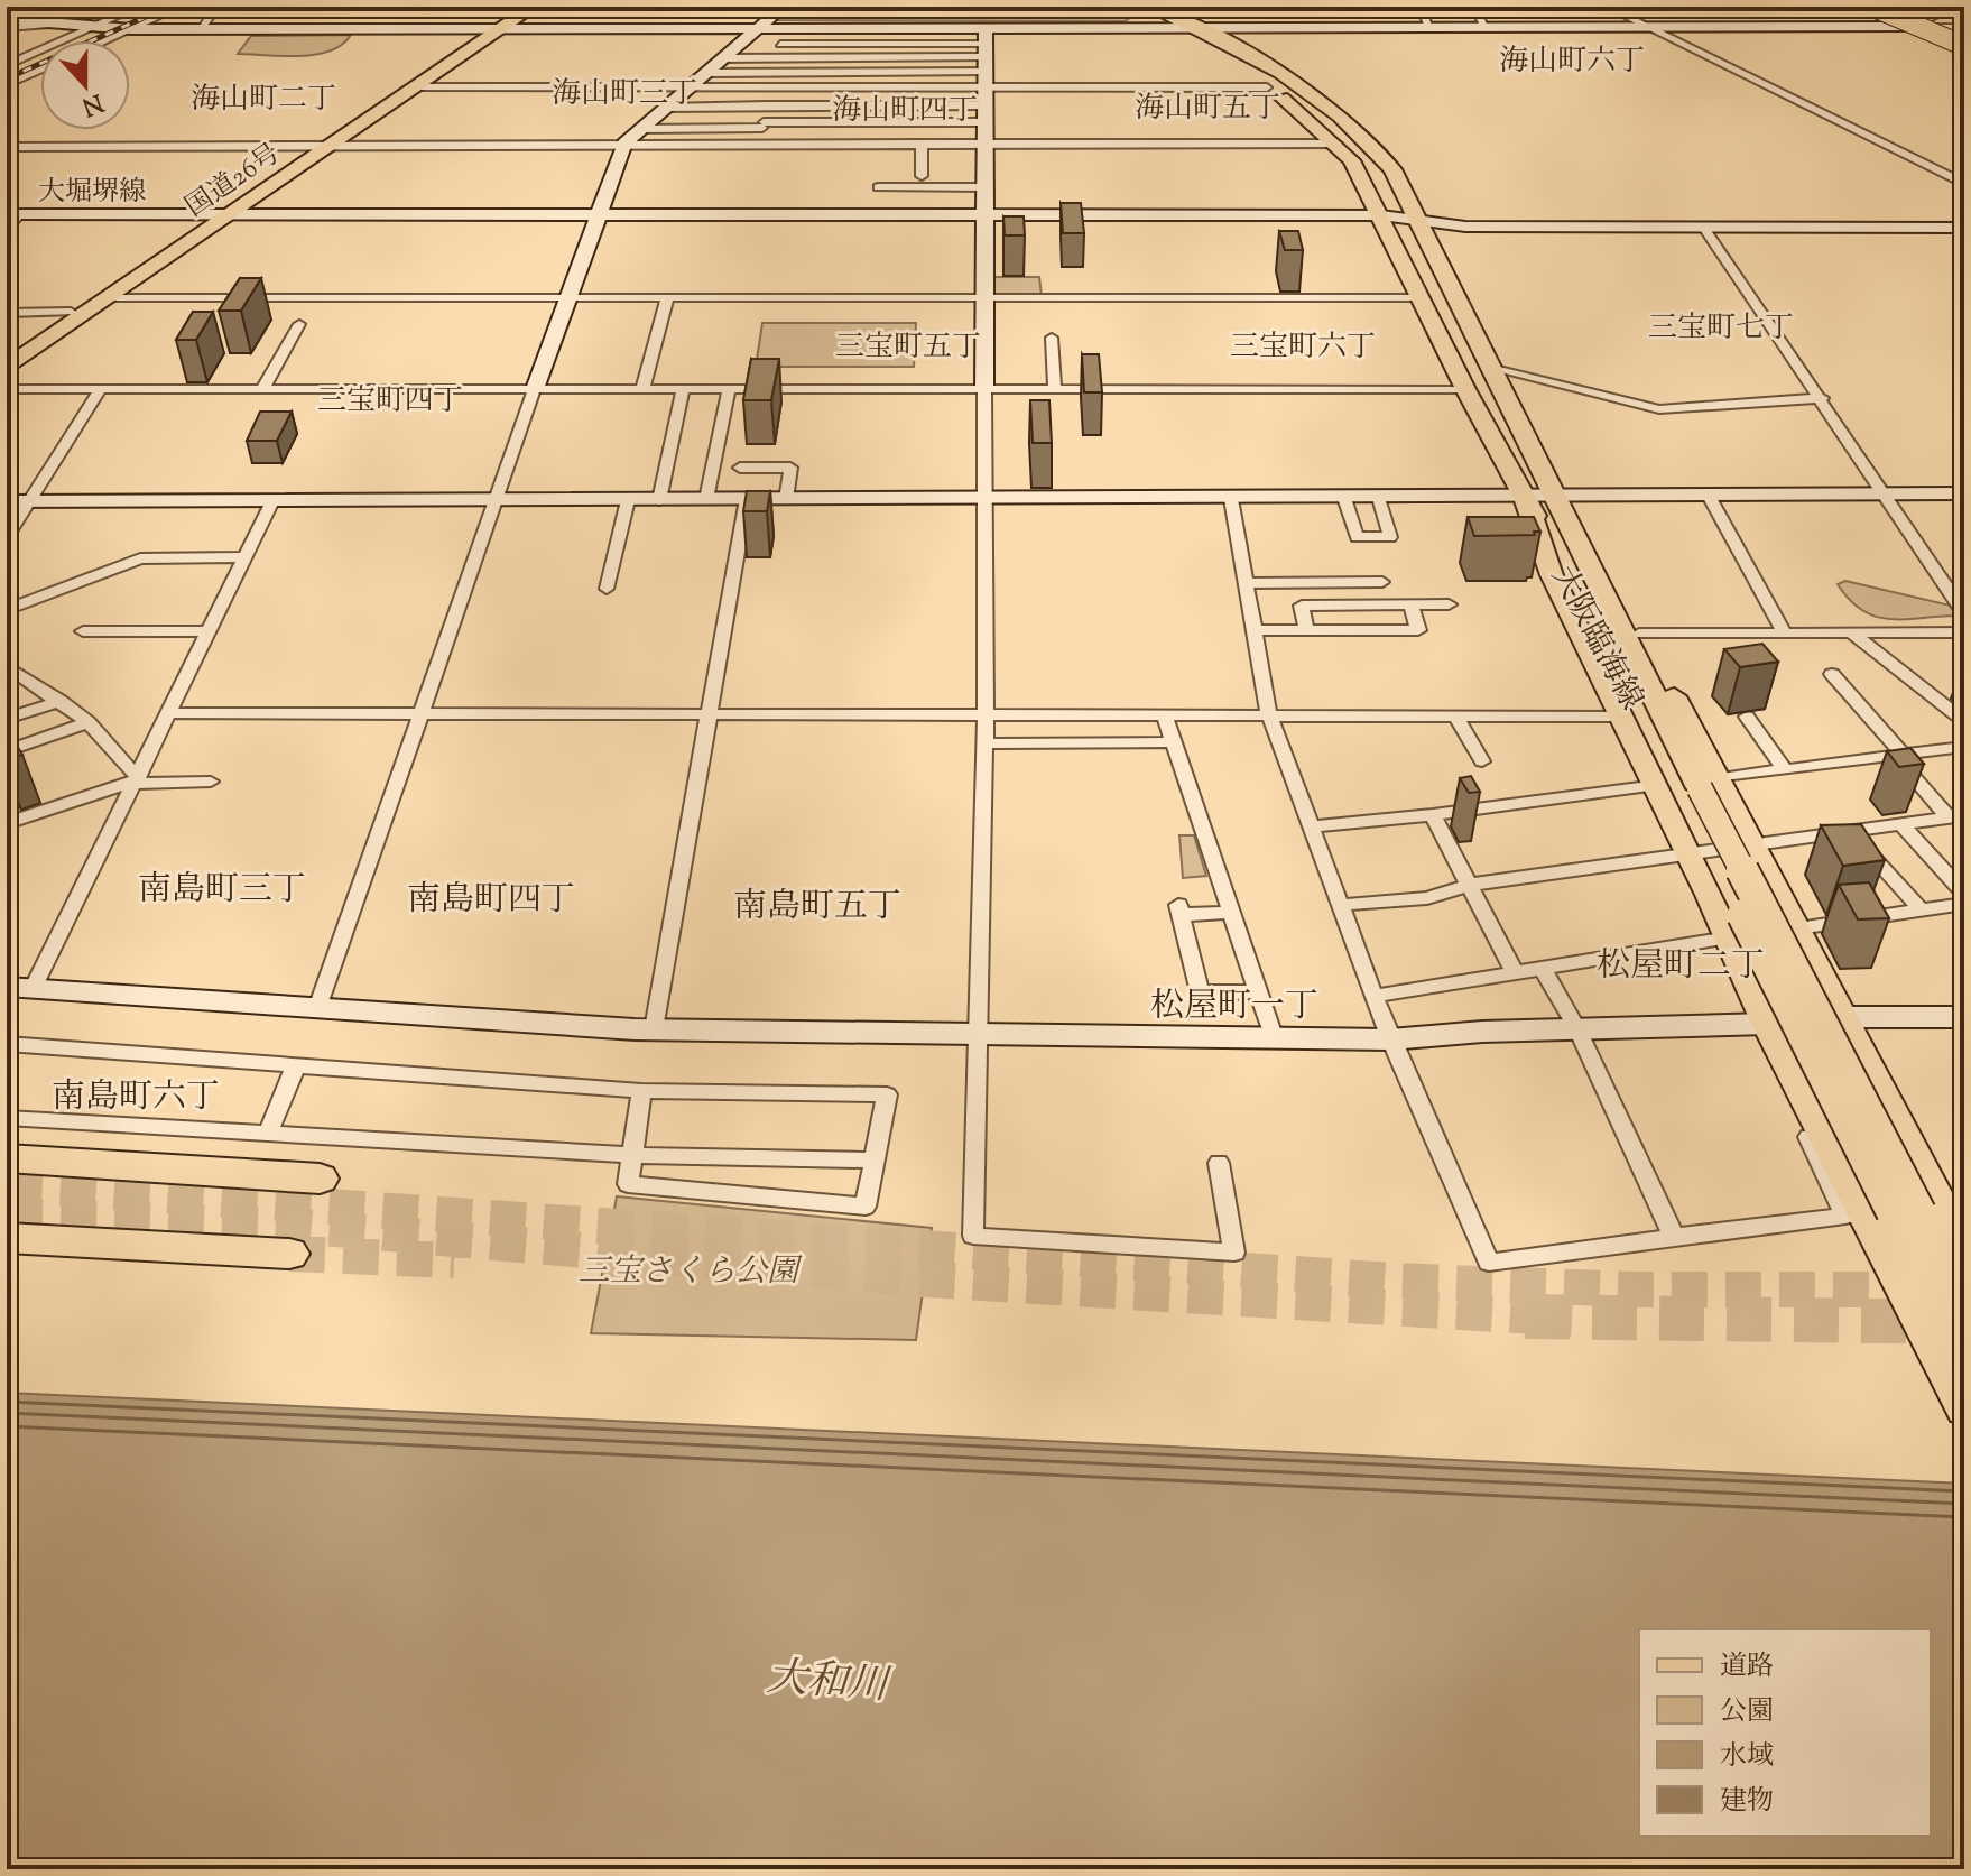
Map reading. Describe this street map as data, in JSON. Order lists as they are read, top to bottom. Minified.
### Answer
{"streets":{"highway":["国道26号"],"main road":["大阪臨海線"],"street":["大堀堺線"]},"crossings":[["国道26号","大堀堺線"],["大堀堺線","大阪臨海線"]],"districts":["海山町六丁","海山町三丁","海山町二丁","海山町五丁","海山町四丁","三宝町七丁","三宝町五丁","三宝町六丁","三宝町四丁","南島町三丁","南島町四丁","南島町五丁","松屋町二丁","松屋町一丁","南島町六丁"],"water":["大和川"],"parks":["三宝さくら公園"],"legend":["道路","公園","水域","建物"],"north":"bottom"}
